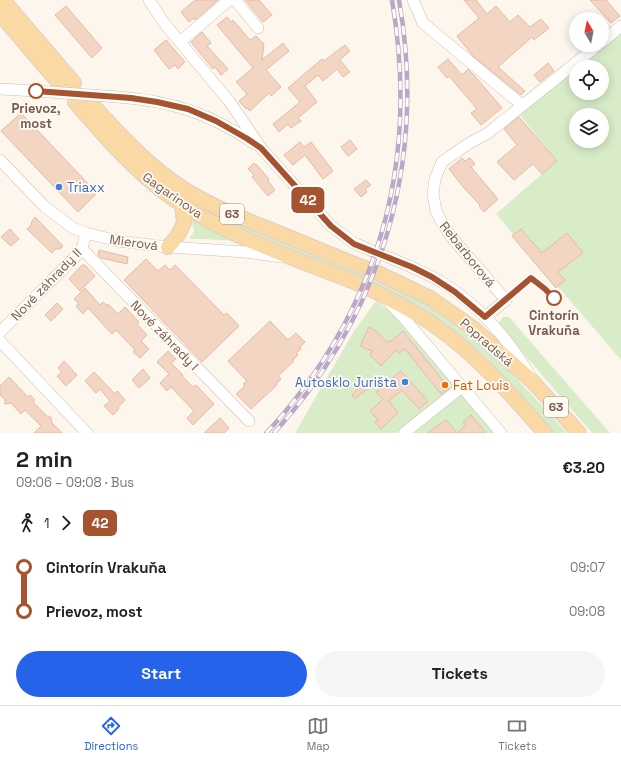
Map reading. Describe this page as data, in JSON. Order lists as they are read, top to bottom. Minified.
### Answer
{"streets":{"main road":["Gagarinova","63","Popradská"],"street":["Mierová","Rebarborová","Nové záhrady II","Nové záhrady I"]},"crossings":[["Gagarinova","Mierová"],["Gagarinova","Popradská"],["Mierová","Nové záhrady II"],["Nové záhrady II","Nové záhrady I"]],"places":["Prievoz, most","Triaxx","Cintorín Vrakuňa","Autosklo Jurišta","Fat Louis"],"lines":["bus line 42"],"north":"top","page":{"on_map":"42","heading":["2 min","09:06 – 09:08 · Bus","€3.20"],"legs":["1","42"],"list":[{"name":"Cintorín Vrakuňa","value":"09:07"},{"name":"Prievoz, most","value":"09:08"}],"buttons":["Start","Tickets"],"tabs":["Directions","Map","Tickets"]}}
